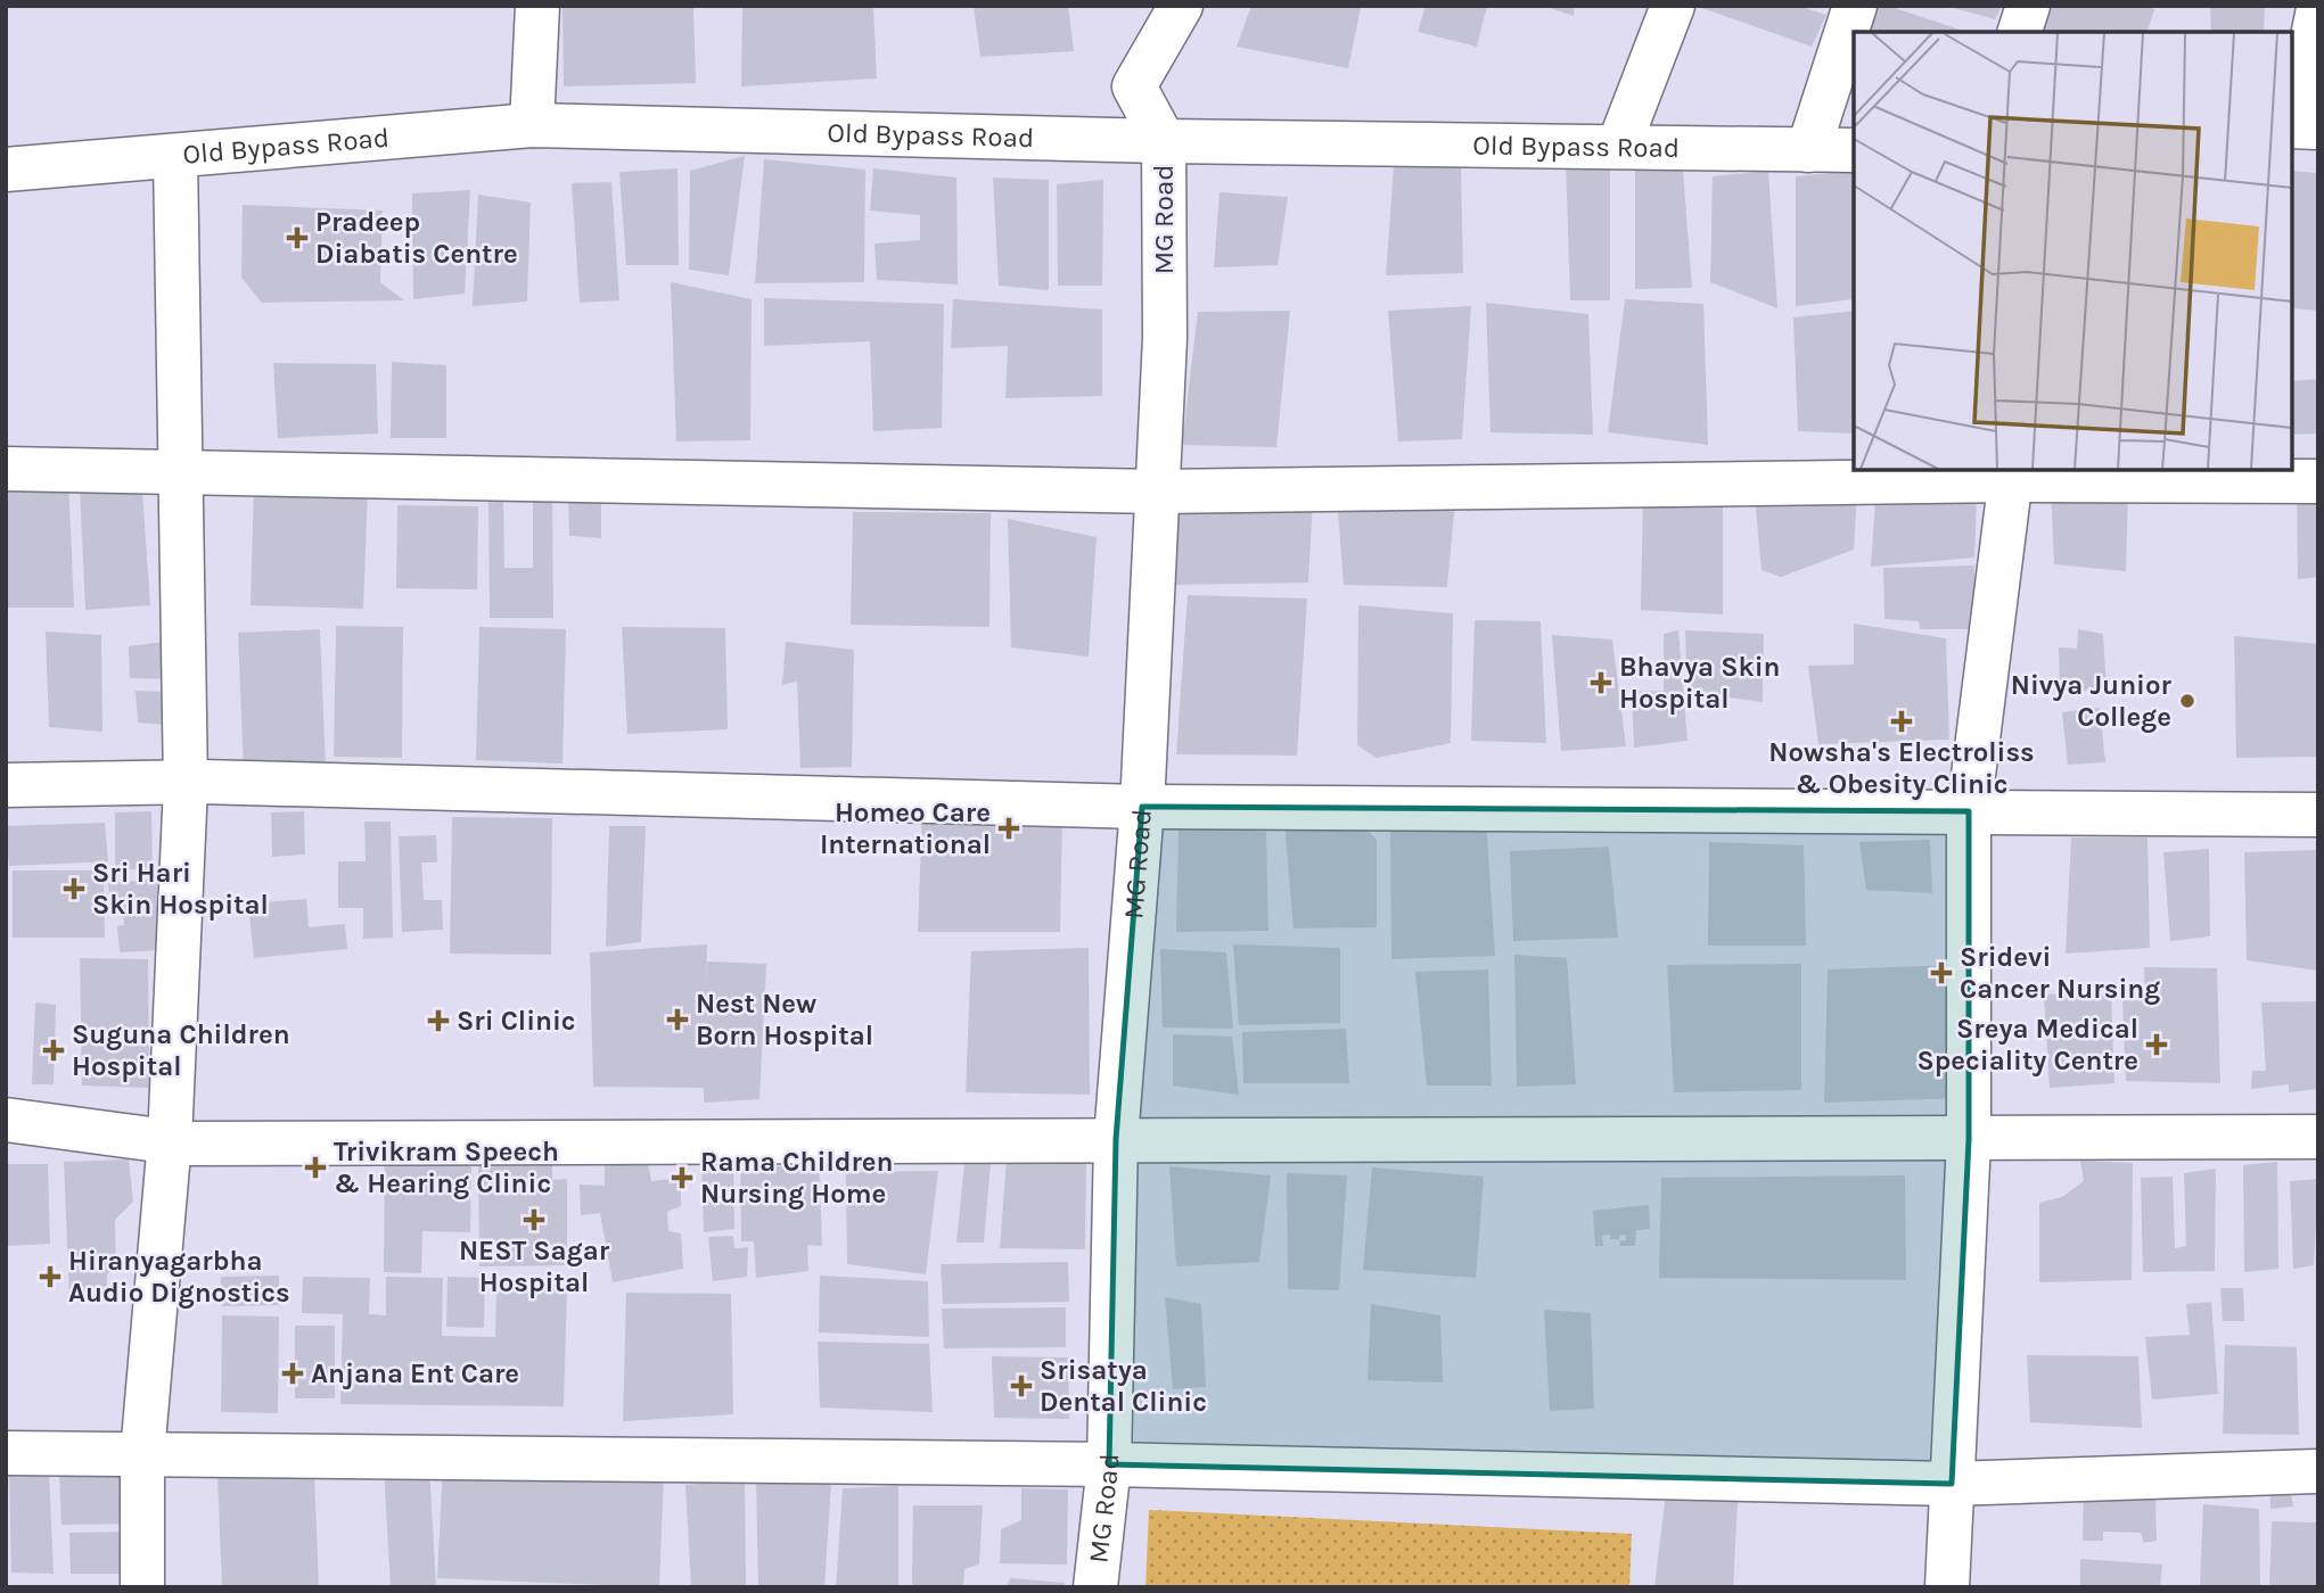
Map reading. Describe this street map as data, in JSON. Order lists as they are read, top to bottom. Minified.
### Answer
{"streets":{"street":["Old Bypass Road","MG Road"]},"crossings":[["Old Bypass Road","MG Road"]],"places":{"health":["Pradeep Diabatis Centre","Bhavya Skin Hospital","Nowsha's Electroliss & Obesity Clinic","Homeo Care International","Sri Hari Skin Hospital","Sridevi Cancer Nursing","Nest New Born Hospital","Sri Clinic","Sreya Medical Speciality Centre","Suguna Children Hospital","Trivikram Speech & Hearing Clinic","Rama Children Nursing Home","NEST Sagar Hospital","Hiranyagarbha Audio Dignostics","Anjana Ent Care","Srisatya Dental Clinic"],"other":["Nivya Junior College"]}}
